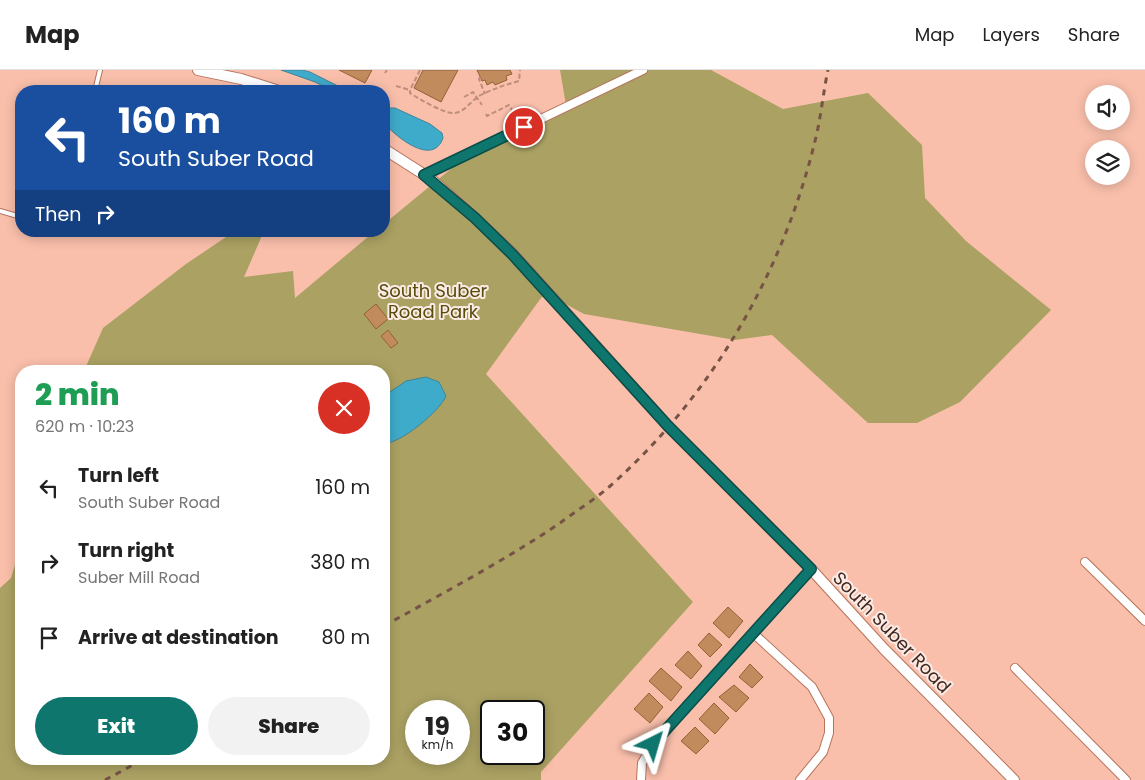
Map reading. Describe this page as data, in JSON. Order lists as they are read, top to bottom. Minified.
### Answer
{"streets":{"street":["South Suber Road"]},"parks":["South Suber Road Park"],"page":{"header":"Map","nav":["Map","Layers","Share"],"turn":["160 m","South Suber Road"],"then":"Then","heading":["2 min","620 m · 10:23"],"list":[{"name":"Turn left","note":"South Suber Road","value":"160 m"},{"name":"Turn right","note":"Suber Mill Road","value":"380 m"},{"name":"Arrive at destination","value":"80 m"}],"buttons":["Exit","Share"],"speed":"19 km/h","limit":"30"}}
